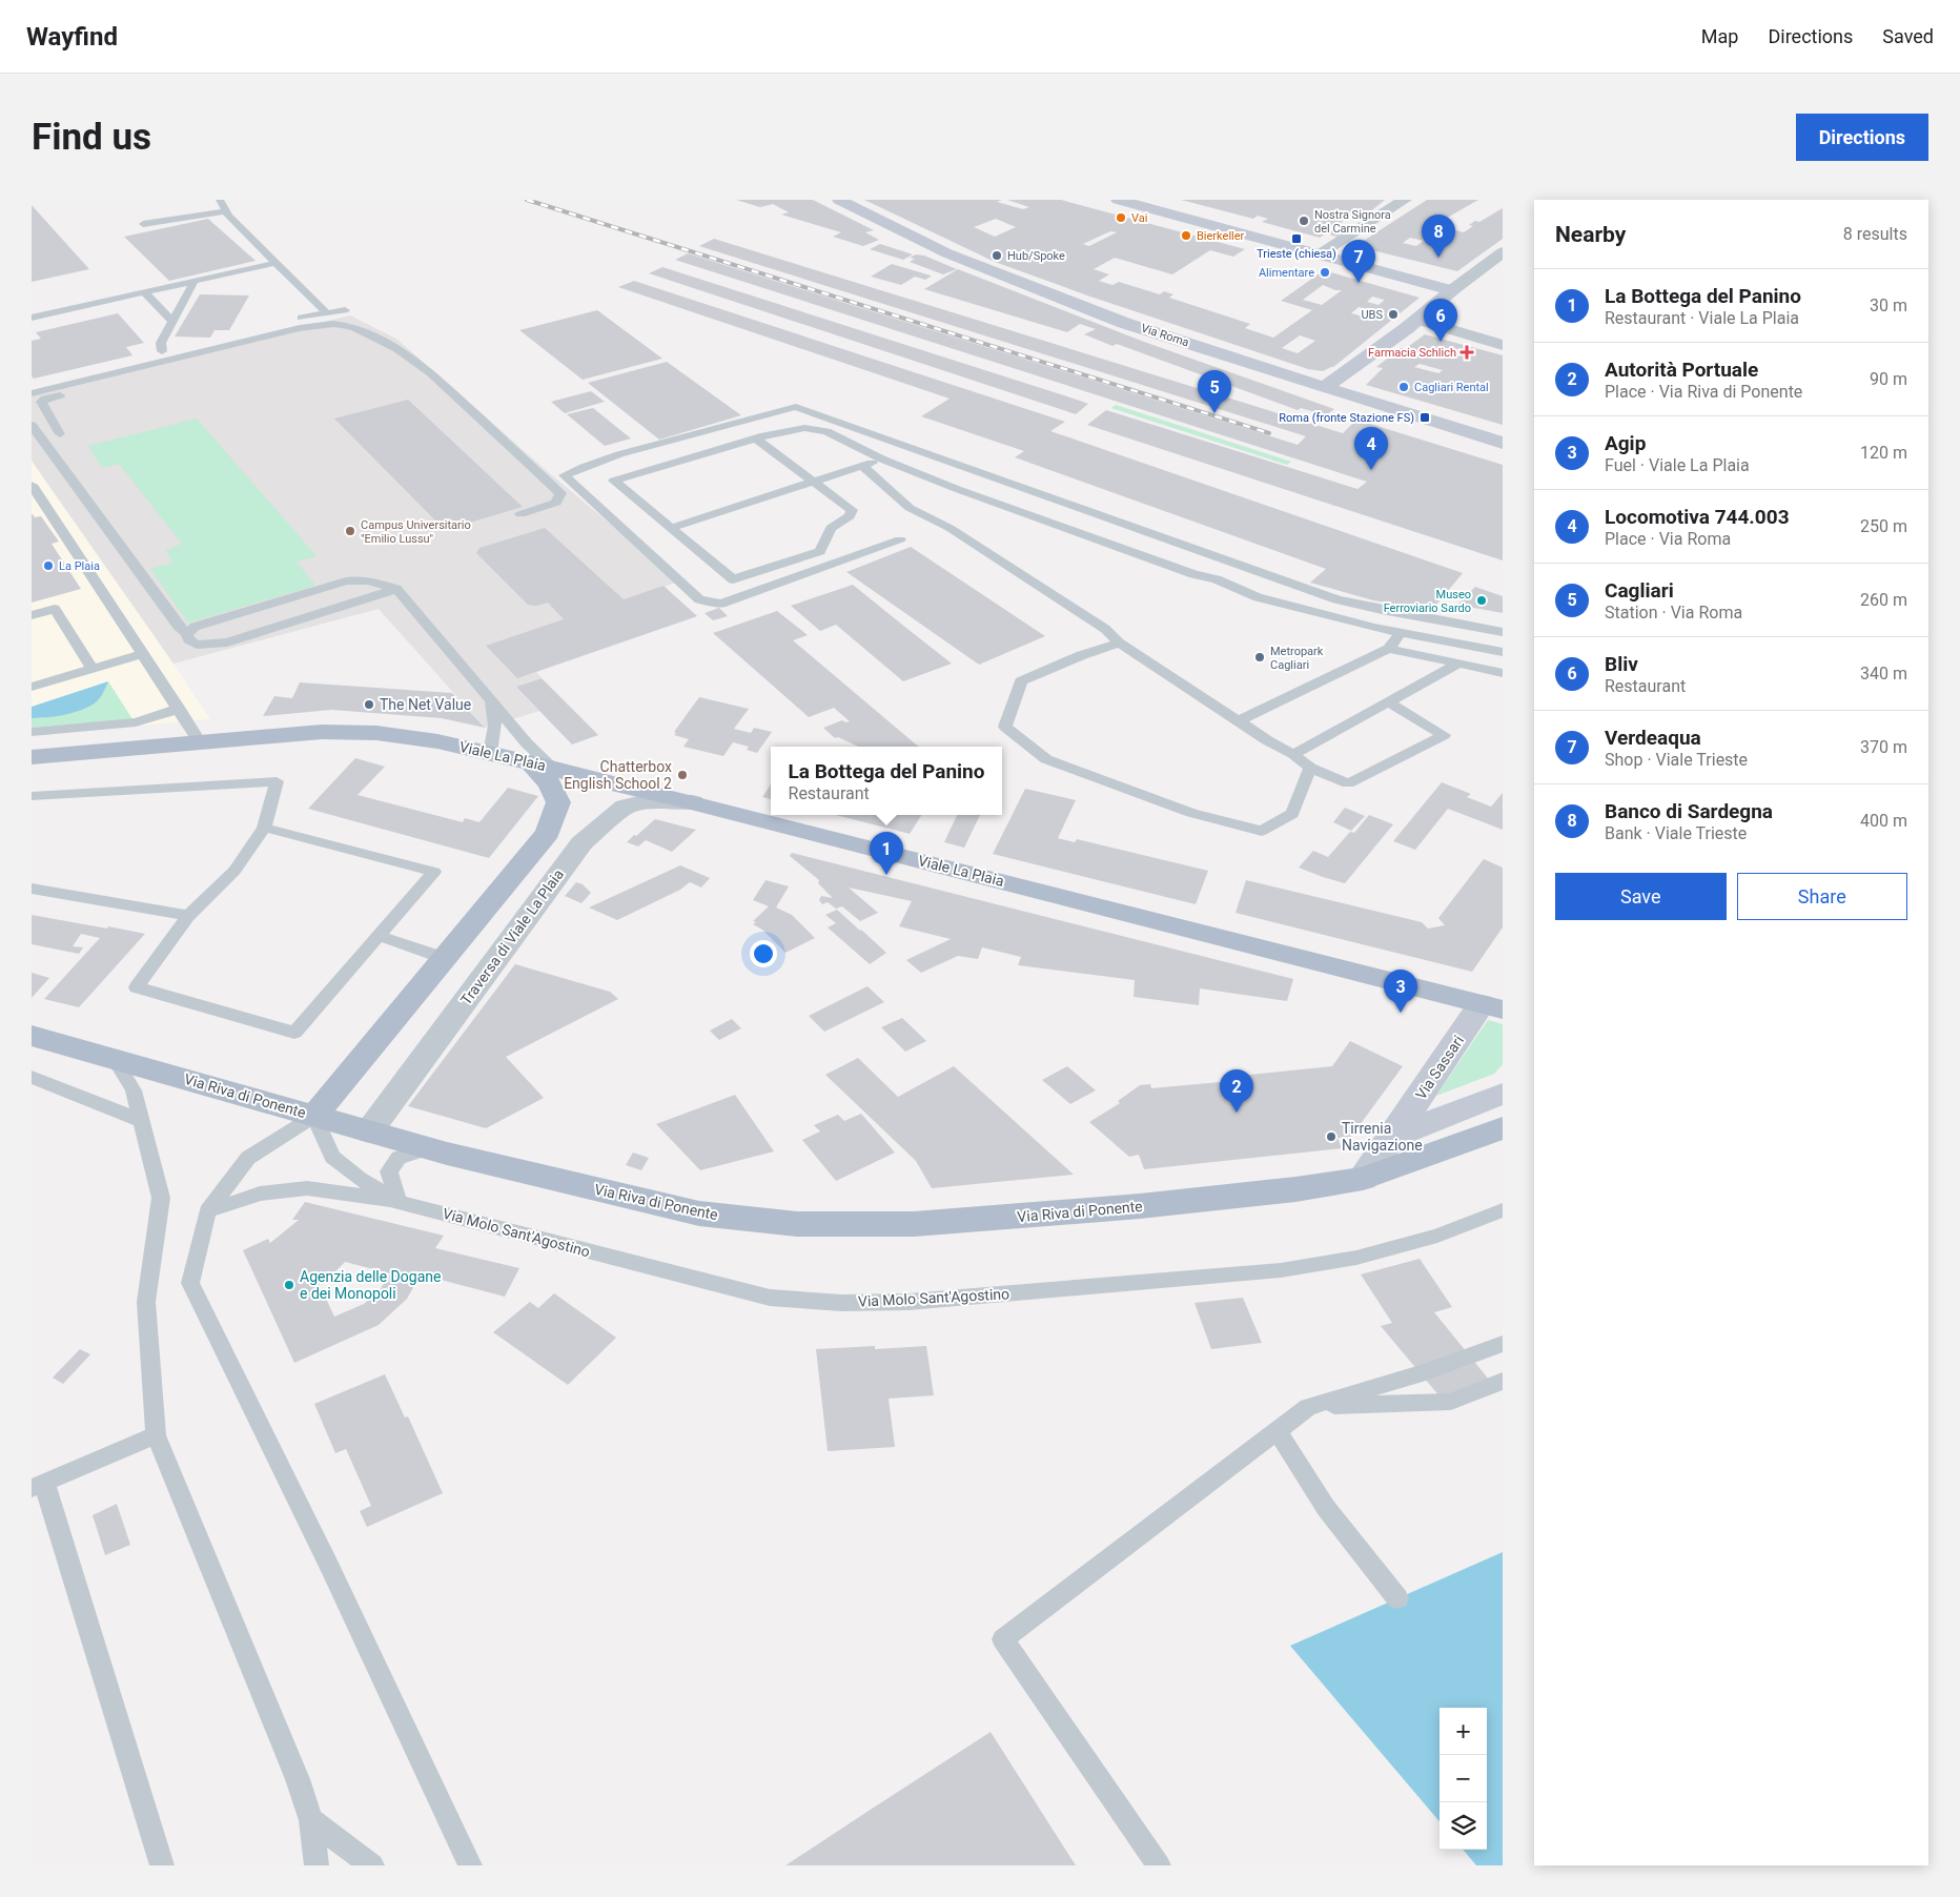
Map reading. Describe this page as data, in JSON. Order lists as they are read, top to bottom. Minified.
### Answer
{"streets":{"main road":["Via Roma","Viale La Plaia","Via Sassari","Via Riva di Ponente"],"street":["Traversa di Viale La Plaia"],"lane":["Via Molo Sant'Agostino"]},"crossings":[["Viale La Plaia","Traversa di Viale La Plaia"],["Viale La Plaia","Via Sassari"],["Traversa di Viale La Plaia","Via Riva di Ponente"],["Via Sassari","Via Riva di Ponente"],["Via Riva di Ponente","Via Molo Sant'Agostino"]],"places":{"other":["Vai","Nostra Signora del Carmine","Bierkeller","Hub/Spoke","Alimentare","UBS","Cagliari Rental","Campus Universitario \"Emilio Lussu\"","La Plaia","Museo Ferroviario Sardo","Metropark Cagliari","The Net Value","Chatterbox English School 2","Tirrenia Navigazione","Agenzia delle Dogane e dei Monopoli"],"transit":["Trieste (chiesa)","Roma (fronte Stazione FS)"],"health":["Farmacia Schlich"]},"page":{"header":"Wayfind","nav":["Map","Directions","Saved"],"buttons":["Directions",["Save","Share"]],"title":"Find us","heading":["Nearby","8 results"],"pins":["8","7","6","5","4","1","3","2"],"list":[{"mark":"1","name":"La Bottega del Panino","note":"Restaurant · Viale La Plaia","value":"30 m"},{"mark":"2","name":"Autorità Portuale","note":"Place · Via Riva di Ponente","value":"90 m"},{"mark":"3","name":"Agip","note":"Fuel · Viale La Plaia","value":"120 m"},{"mark":"4","name":"Locomotiva 744.003","note":"Place · Via Roma","value":"250 m"},{"mark":"5","name":"Cagliari","note":"Station · Via Roma","value":"260 m"},{"mark":"6","name":"Bliv","note":"Restaurant","value":"340 m"},{"mark":"7","name":"Verdeaqua","note":"Shop · Viale Trieste","value":"370 m"},{"mark":"8","name":"Banco di Sardegna","note":"Bank · Viale Trieste","value":"400 m"}],"popup":["La Bottega del Panino","Restaurant"],"map_buttons":["+","−"]}}
